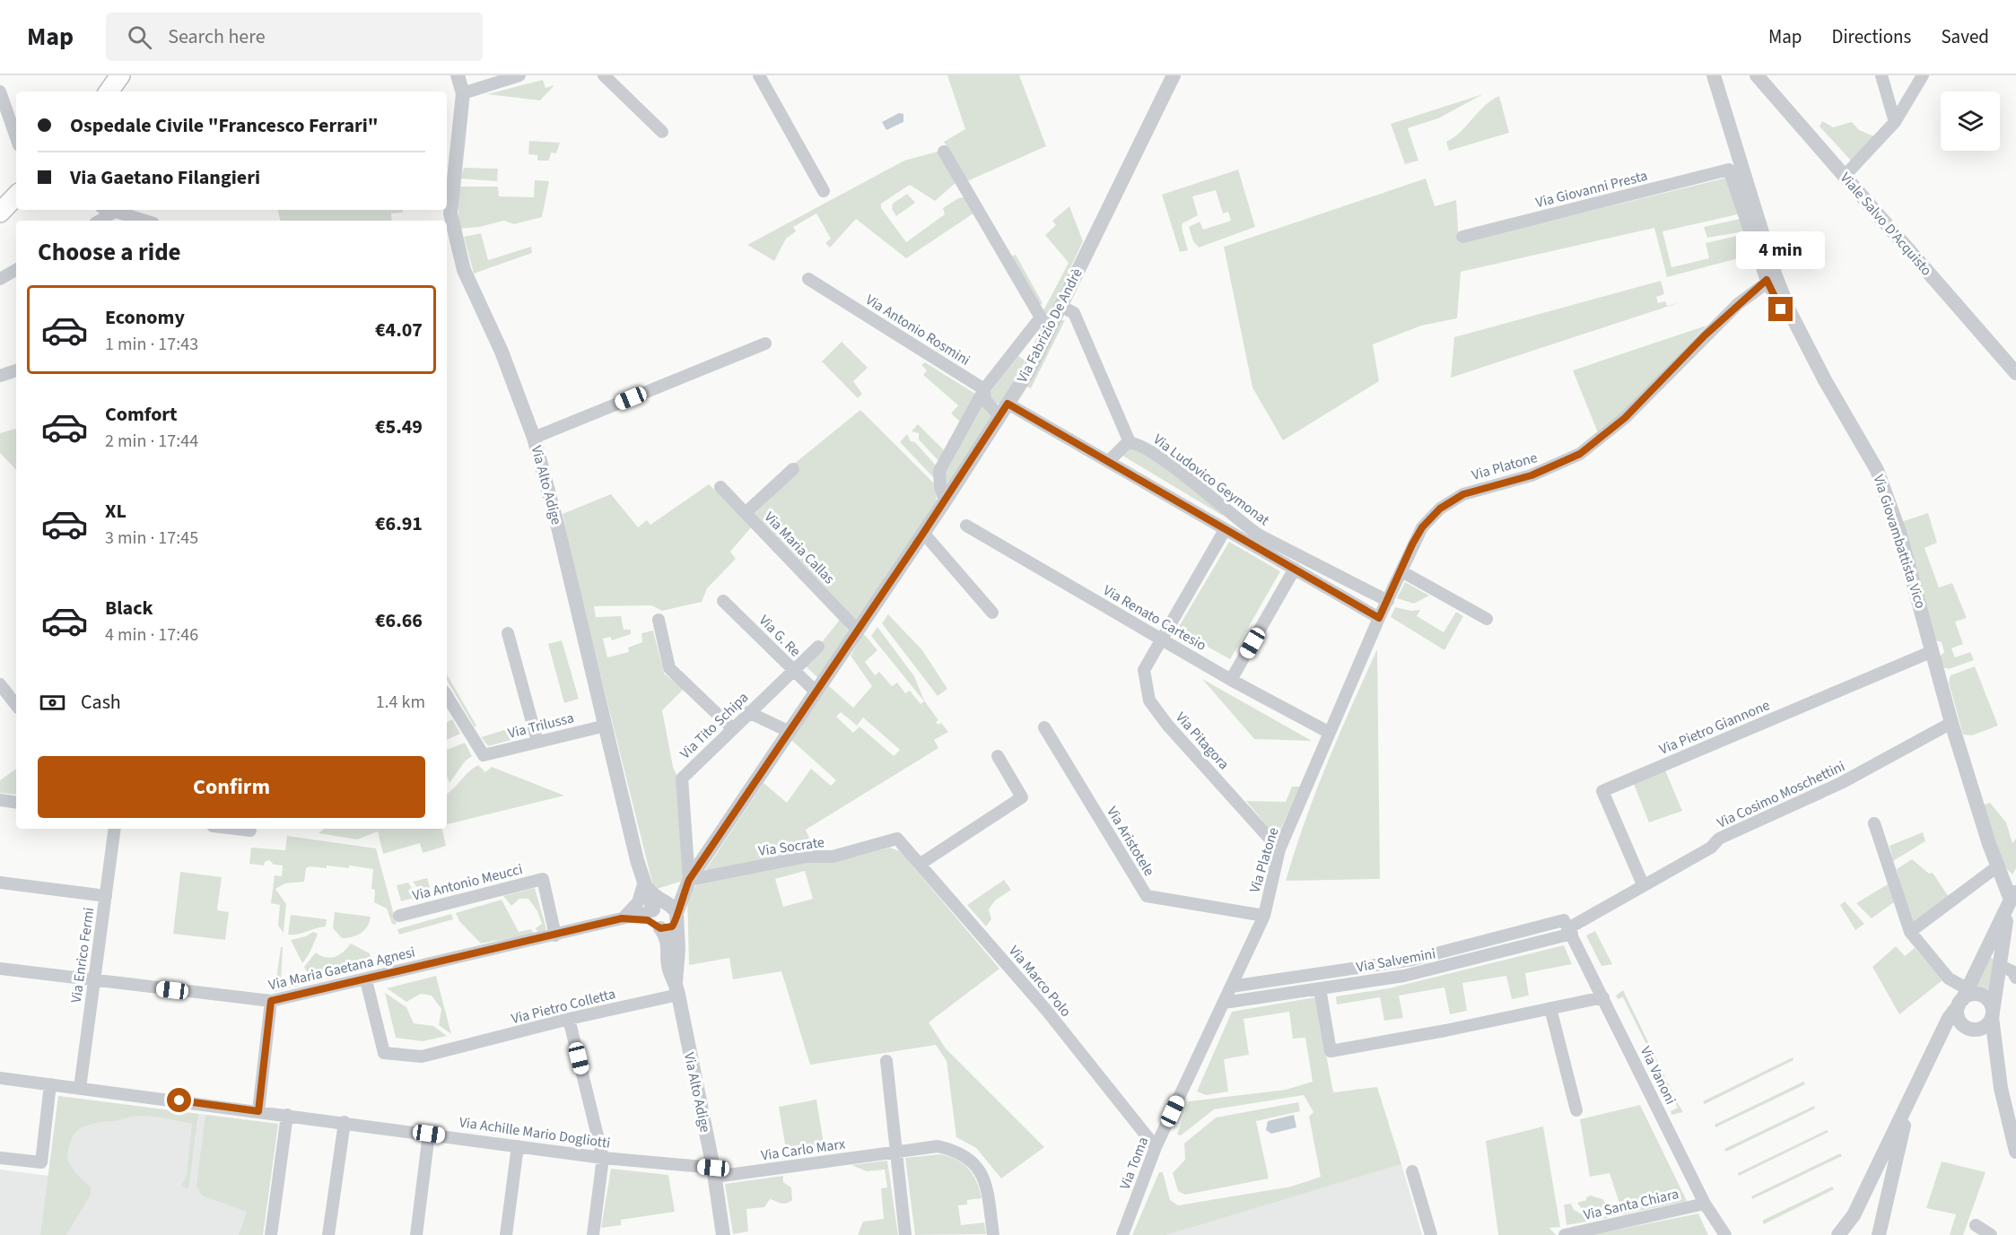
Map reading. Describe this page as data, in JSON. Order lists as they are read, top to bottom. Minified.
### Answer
{"streets":{"street":["Via Giovanni Presta","Viale Salvo D'Acquisto","Via Fabrizio De Andrè","Via Antonio Rosmini","Via Platone","Via Ludovico Geymonat","Via Alto Adige","Via Giovambattista Vico","Via Maria Callas","Via Renato Cartesio","Via G. Re","Via Trilussa","Via Tito Schipa","Via Pietro Giannone","Via Pitagora","Via Cosimo Moschettini","Via Aristotele","Via Socrate","Via Antonio Meucci","Via Enrico Fermi","Via Salvemini","Via Maria Gaetana Agnesi","Via Marco Polo","Via Pietro Colletta","Via Vanoni","Via Achille Mario Dogliotti","Via Carlo Marx","Via Toma","Via Santa Chiara"]},"crossings":[["Via Giovanni Presta","Via Platone"],["Via Giovanni Presta","Via Giovambattista Vico"],["Via Fabrizio De Andrè","Via Ludovico Geymonat"],["Via Fabrizio De Andrè","Via Alto Adige"],["Via Fabrizio De Andrè","Via Maria Callas"],["Via Fabrizio De Andrè","Via G. Re"],["Via Fabrizio De Andrè","Via Tito Schipa"],["Via Fabrizio De Andrè","Via Socrate"],["Via Fabrizio De Andrè","Via Maria Gaetana Agnesi"],["Via Platone","Via Ludovico Geymonat"],["Via Platone","Via Giovambattista Vico"],["Via Platone","Via Renato Cartesio"],["Via Platone","Via Pitagora"],["Via Platone","Via Aristotele"],["Via Platone","Via Salvemini"],["Via Platone","Via Toma"],["Via Ludovico Geymonat","Via Pitagora"],["Via Alto Adige","Via Trilussa"],["Via Alto Adige","Via Maria Gaetana Agnesi"],["Via Alto Adige","Via Pietro Colletta"],["Via Alto Adige","Via Achille Mario Dogliotti"],["Via Alto Adige","Via Carlo Marx"],["Via Giovambattista Vico","Via Pietro Giannone"],["Via Giovambattista Vico","Via Cosimo Moschettini"],["Via Renato Cartesio","Via Pitagora"],["Via G. Re","Via Tito Schipa"],["Via Tito Schipa","Via Socrate"],["Via Pietro Giannone","Via Cosimo Moschettini"],["Via Cosimo Moschettini","Via Salvemini"],["Via Cosimo Moschettini","Via Vanoni"],["Via Socrate","Via Marco Polo"],["Via Antonio Meucci","Via Maria Gaetana Agnesi"],["Via Enrico Fermi","Via Maria Gaetana Agnesi"],["Via Enrico Fermi","Via Achille Mario Dogliotti"],["Via Salvemini","Via Vanoni"],["Via Salvemini","Via Toma"],["Via Maria Gaetana Agnesi","Via Pietro Colletta"],["Via Marco Polo","Via Toma"],["Via Vanoni","Via Santa Chiara"],["Via Achille Mario Dogliotti","Via Carlo Marx"]],"page":{"header":"Map","search":"Search here","nav":["Map","Directions","Saved"],"banner":["Ospedale Civile \"Francesco Ferrari\"","Via Gaetano Filangieri"],"heading":"Choose a ride","bubble":"4 min","list":[{"name":"Economy","note":"1 min · 17:43","value":"€4.07"},{"name":"Comfort","note":"2 min · 17:44","value":"€5.49"},{"name":"XL","note":"3 min · 17:45","value":"€6.91"},{"name":"Black","note":"4 min · 17:46","value":"€6.66"}],"pay":["Cash","1.4 km"],"buttons":"Confirm"}}
